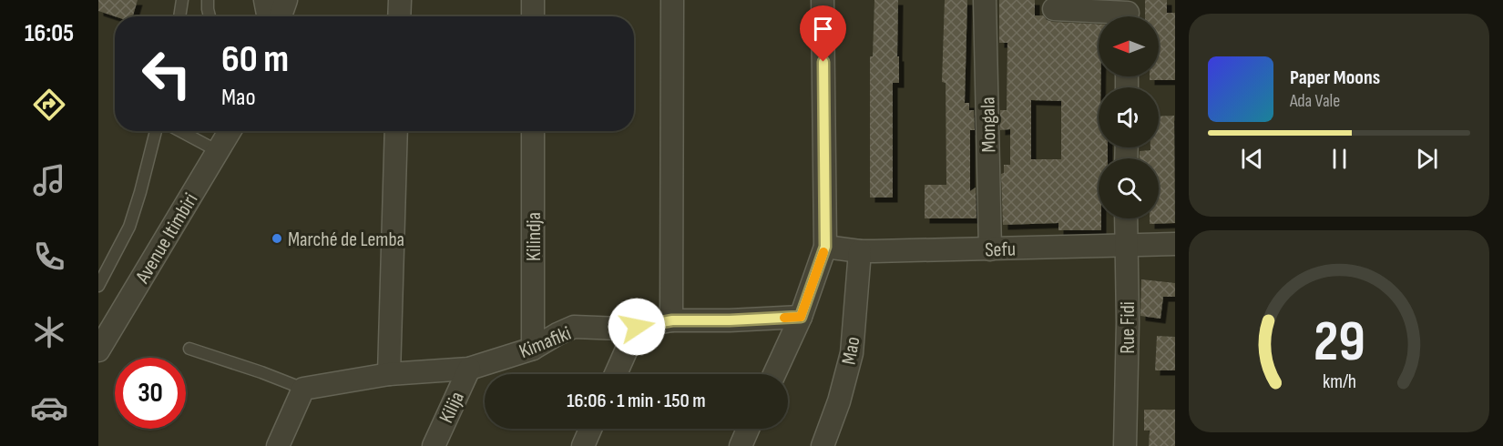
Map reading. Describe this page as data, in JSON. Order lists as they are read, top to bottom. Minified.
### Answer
{"streets":{"street":["Mongala","Kilindja","Avenue Itimbiri","Sefu","Rue Fidi","Kimafiki","Mao","Kilija"]},"crossings":[["Mongala","Sefu"],["Kilindja","Kimafiki"],["Sefu","Rue Fidi"],["Sefu","Mao"],["Kimafiki","Kilija"]],"places":["Marché de Lemba"],"north":"left","page":{"tabs":"16:05","turn":["60 m","Mao"],"song":["Paper Moons","Ada Vale"],"limit":"30","trip":"16:06 · 1 min · 150 m","gauge":["29","km/h"]}}
